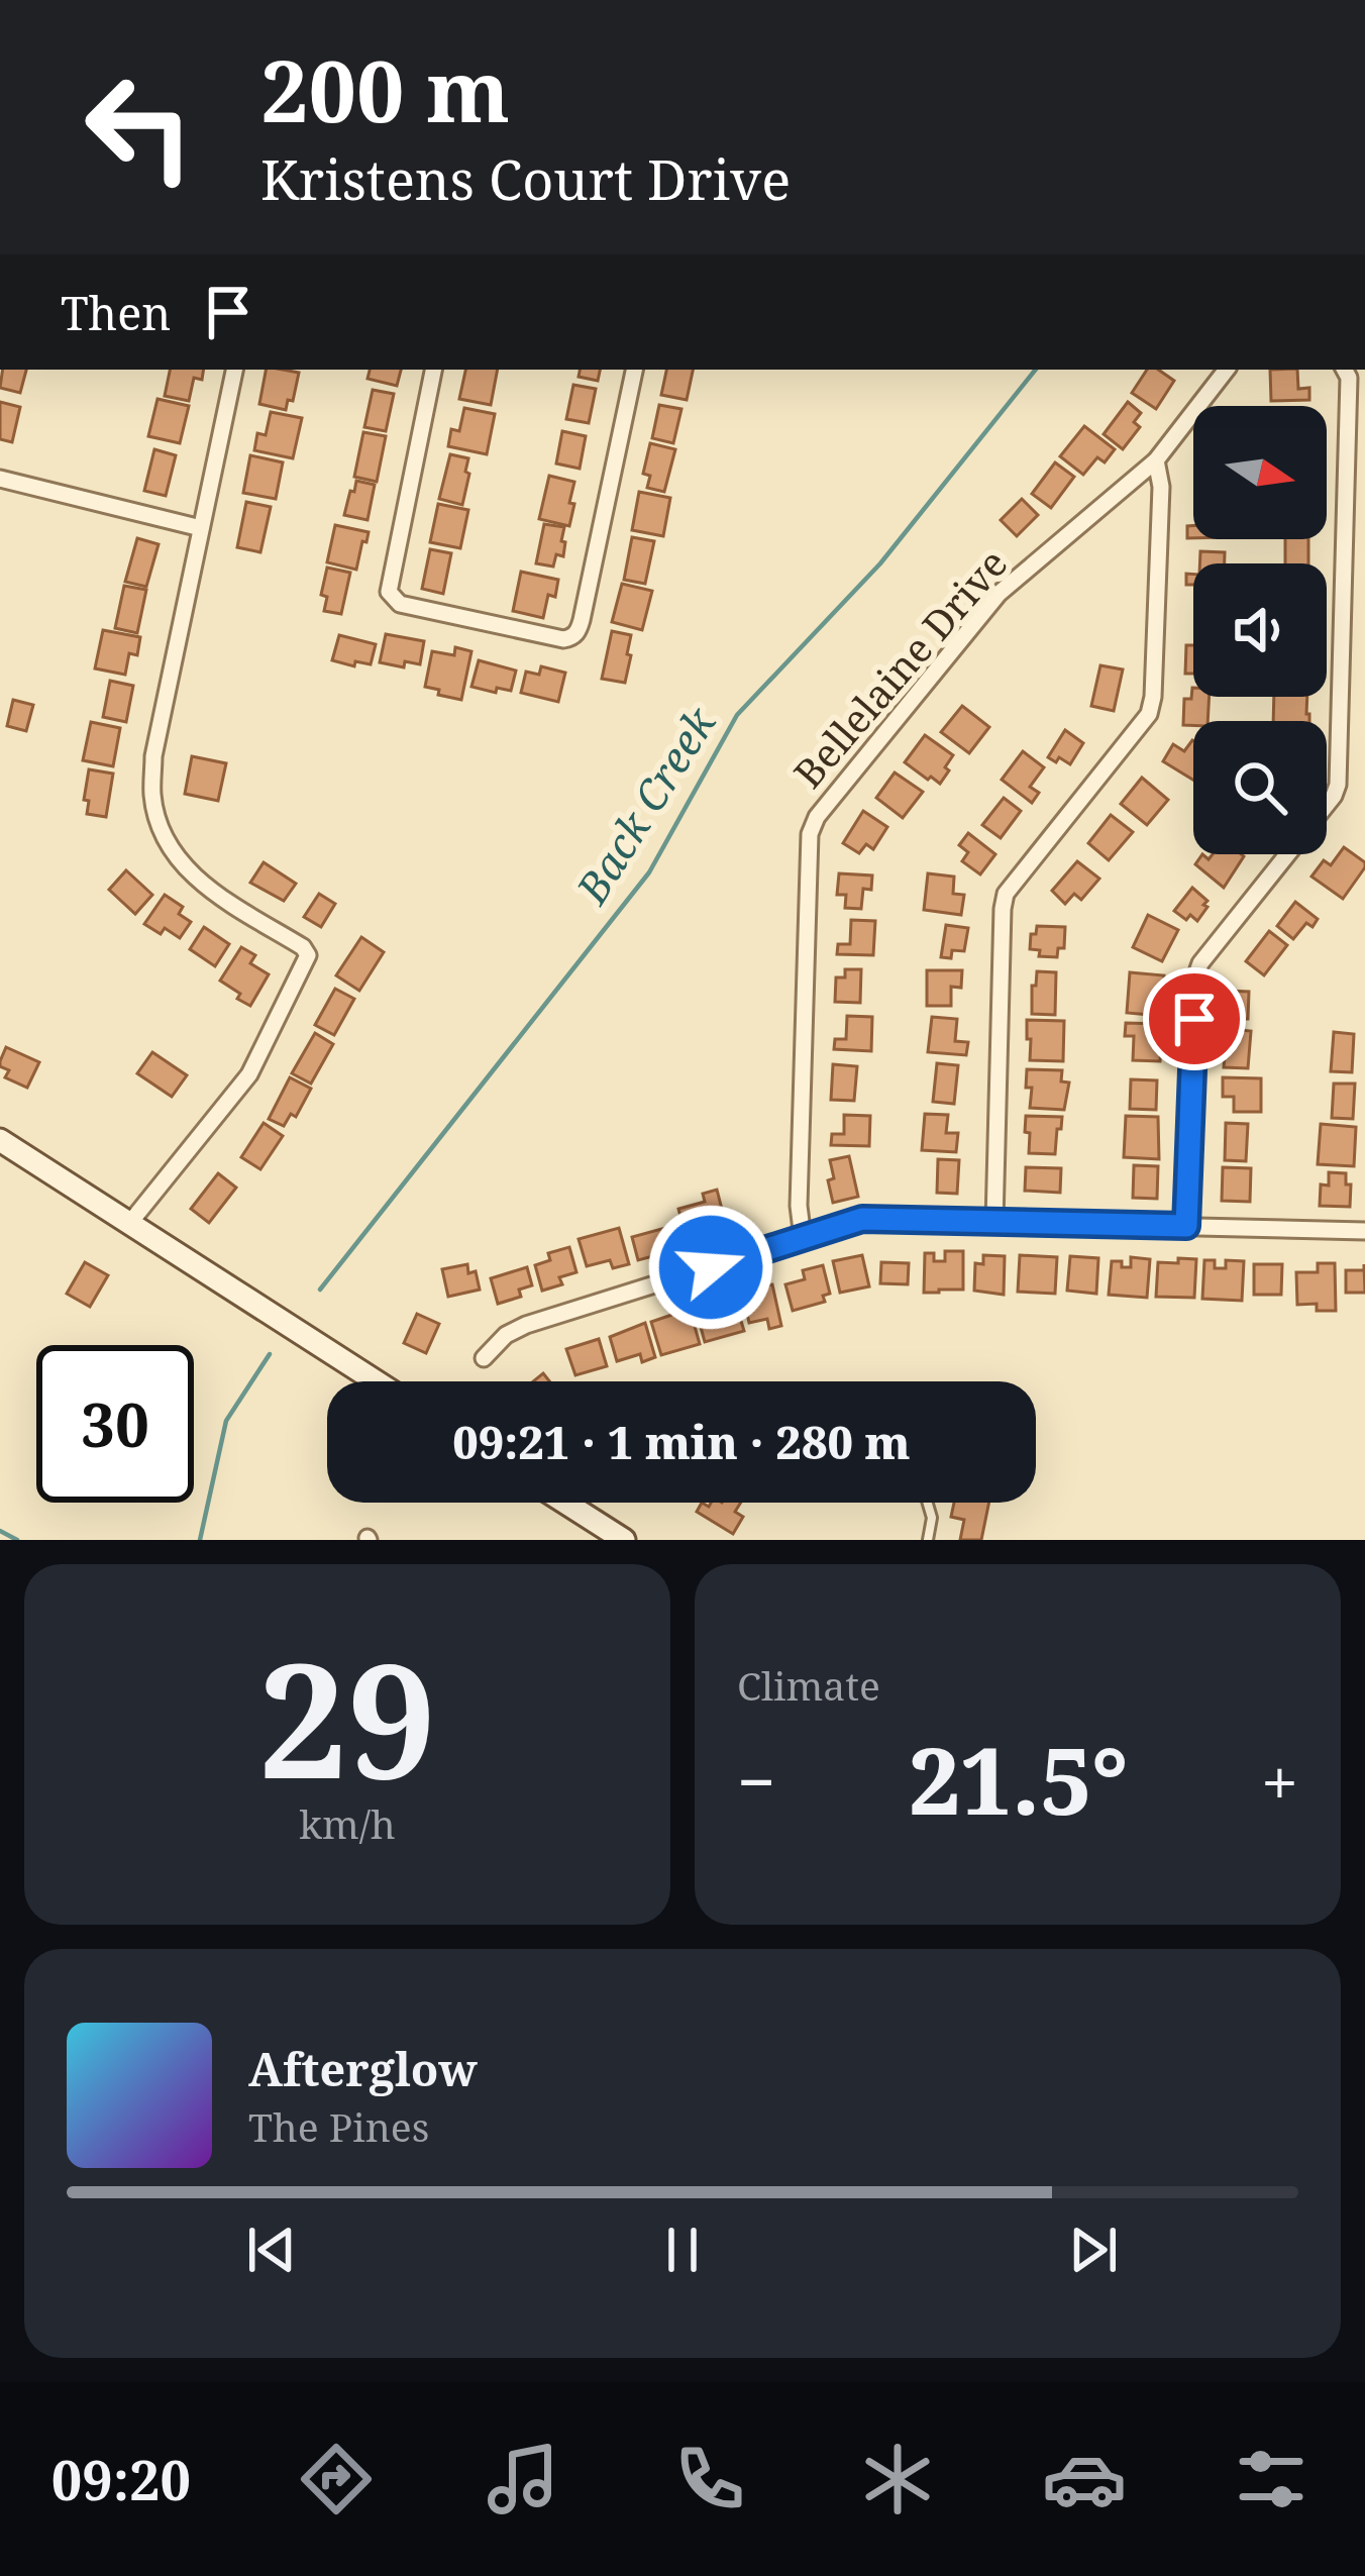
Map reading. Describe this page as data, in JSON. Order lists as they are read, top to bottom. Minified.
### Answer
{"streets":{"street":["Bellelaine Drive"]},"water":["Back Creek"],"north":"right","page":{"turn":["200 m","Kristens Court Drive"],"then":"Then","limit":"30","trip":"09:21 · 1 min · 280 m","tile":[["29","km/h"],"Climate"],"heat":["−","21.5°","+"],"song":["Afterglow","The Pines"],"tabs":"09:20"}}
